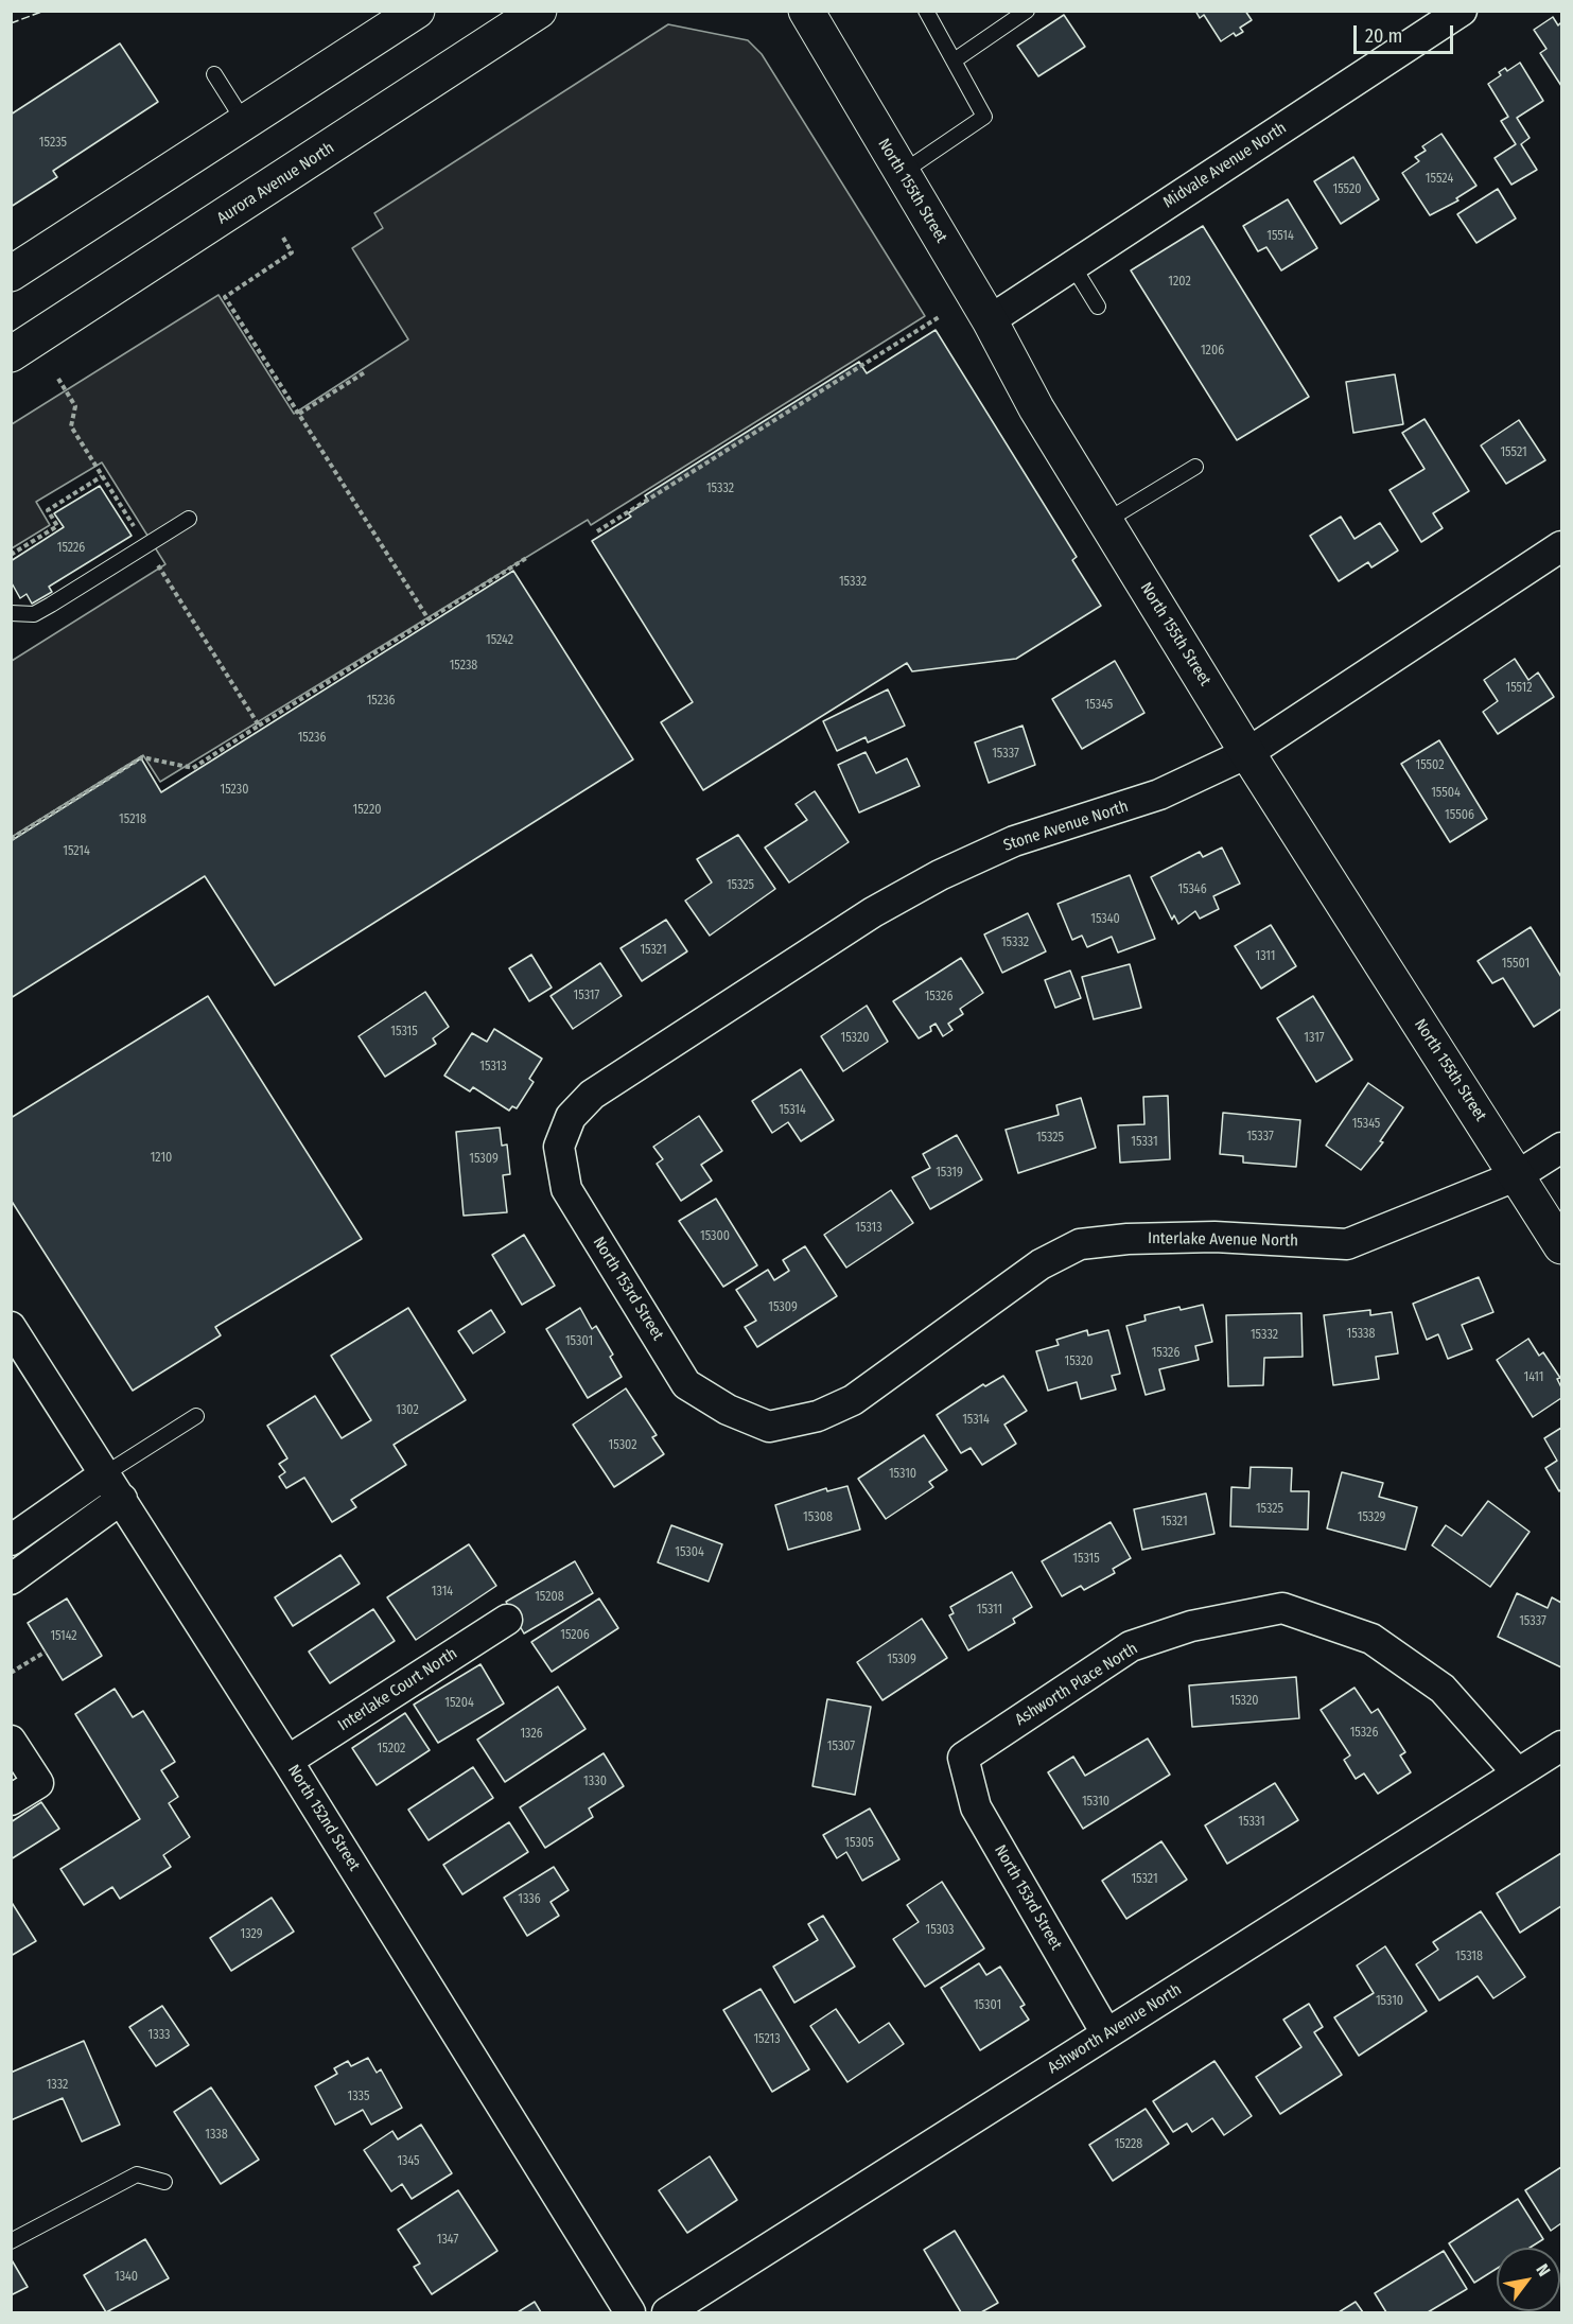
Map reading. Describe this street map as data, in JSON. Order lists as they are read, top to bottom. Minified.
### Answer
{"streets":{"main road":["Aurora Avenue North","North 155th Street"],"street":["Midvale Avenue North","Stone Avenue North","Interlake Avenue North","North 153rd Street","Ashworth Place North","Interlake Court North","North 152nd Street","Ashworth Avenue North"]},"crossings":[["Midvale Avenue North","North 155th Street"],["North 155th Street","Stone Avenue North"],["North 155th Street","Interlake Avenue North"],["Stone Avenue North","North 153rd Street"],["Interlake Avenue North","North 153rd Street"],["North 153rd Street","Ashworth Place North"],["North 153rd Street","Ashworth Avenue North"],["Ashworth Place North","Ashworth Avenue North"],["Interlake Court North","North 152nd Street"]],"house_numbers":["15235","15524","15520","15514","1202","1206","15521","15332","15226","15332","15242","15238","15512","15236","15345","15236","15337","15502","15230","15504","15220","15506","15218","15214","15325","15346","15340","15332","15321","1311","15501","15317","15326","15315","15320","1317","15313","15314","15345","15337","15325","15331","1210","15309","15319","15313","15300","15309","15338","15332","15301","15326","15320","1411","1302","15314","15302","15310","15325","15308","15329","15321","15304","15315","1314","15208","15311","15337","15206","15142","15309","15320","15204","15326","1326","15307","15202","1330","15310","15331","15305","15321","1336","15303","1329","15318","15310","15301","1333","15213","1332","1335","1338","15228","1345","1347","1340"],"scale_bar":"20 m","north":"top right"}
